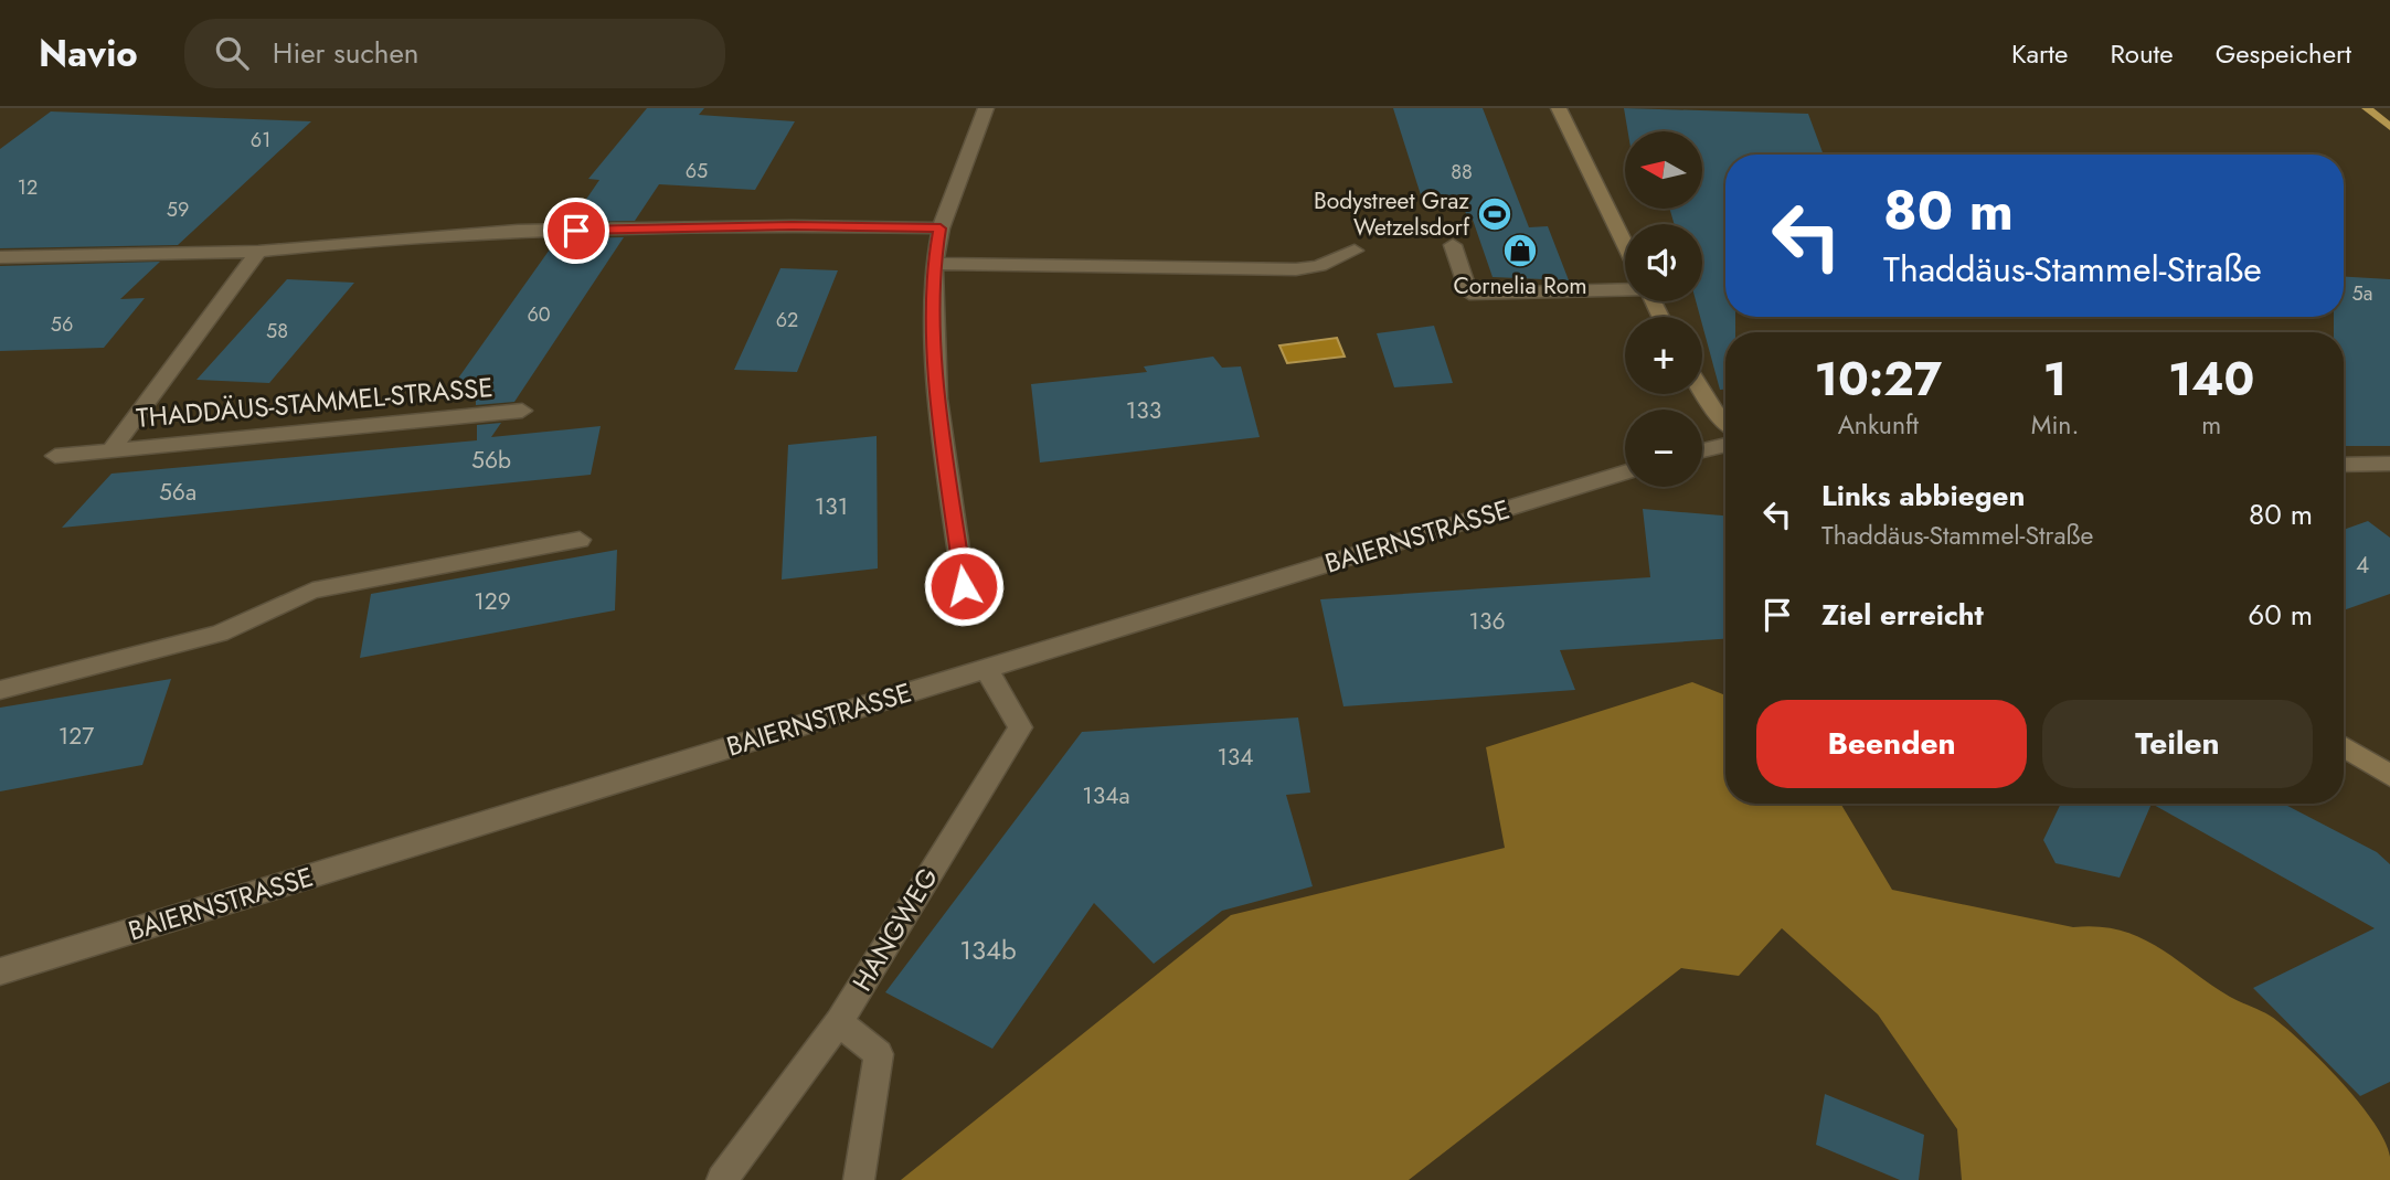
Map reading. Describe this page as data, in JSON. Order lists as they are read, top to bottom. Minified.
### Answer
{"streets":{"street":["THADDÄUS-STAMMEL-STRASSE","BAIERNSTRASSE","HANGWEG"]},"crossings":[["BAIERNSTRASSE","HANGWEG"]],"places":{"sports":["Bodystreet Graz Wetzelsdorf"],"shop":["Cornelia Rom"]},"house_numbers":["61","65","88","12","59","5a","60","62","56","58","133","56b","56a","131","4","129","136","127","134","134a","134b"],"north":"left","page":{"header":"Navio","search":"Hier suchen","nav":["Karte","Route","Gespeichert"],"map_buttons":["+","−"],"turn":["80 m","Thaddäus-Stammel-Straße"],"eta":["10:27","Ankunft","1","Min.","140","m"],"list":[{"name":"Links abbiegen","note":"Thaddäus-Stammel-Straße","value":"80 m"},{"name":"Ziel erreicht","value":"60 m"}],"buttons":["Beenden","Teilen"]}}
